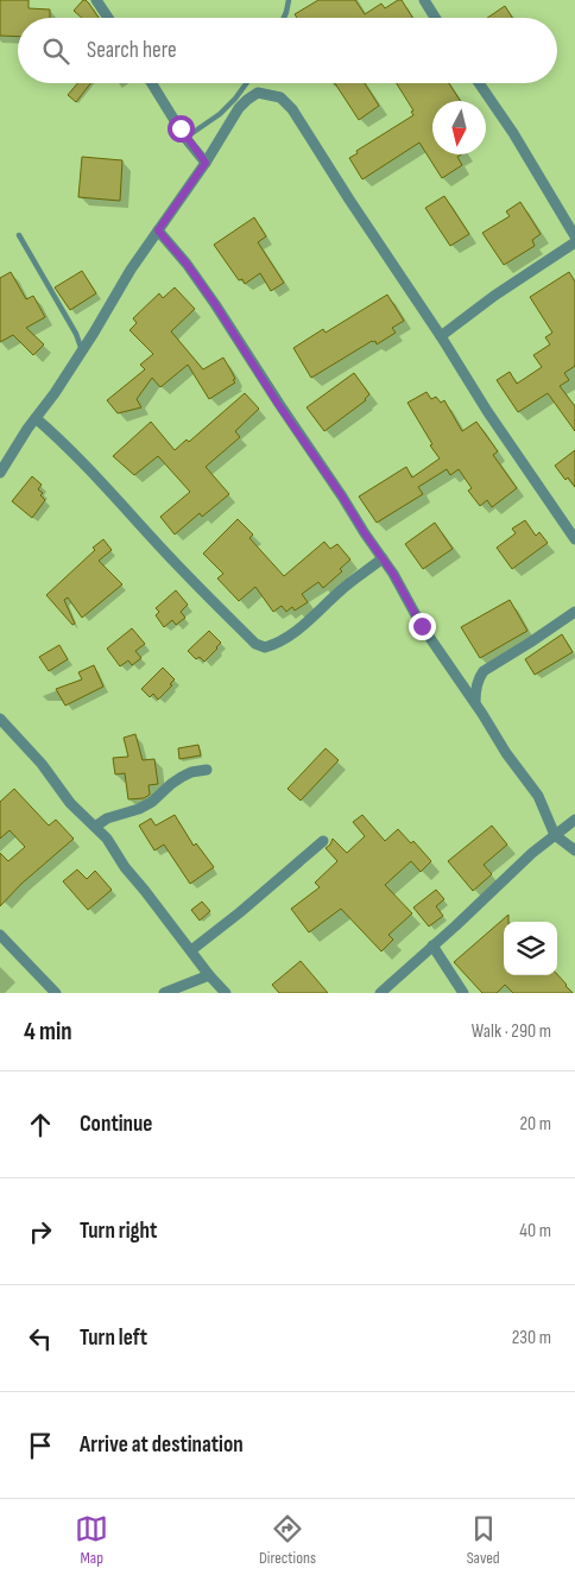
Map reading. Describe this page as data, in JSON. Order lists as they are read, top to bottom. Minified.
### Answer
{"north":"bottom","page":{"search":"Search here","heading":["4 min","Walk · 290 m"],"list":[["Continue","20 m"],["Turn right","40 m"],["Turn left","230 m"],"Arrive at destination"],"nav":["Map","Directions","Saved"]}}
